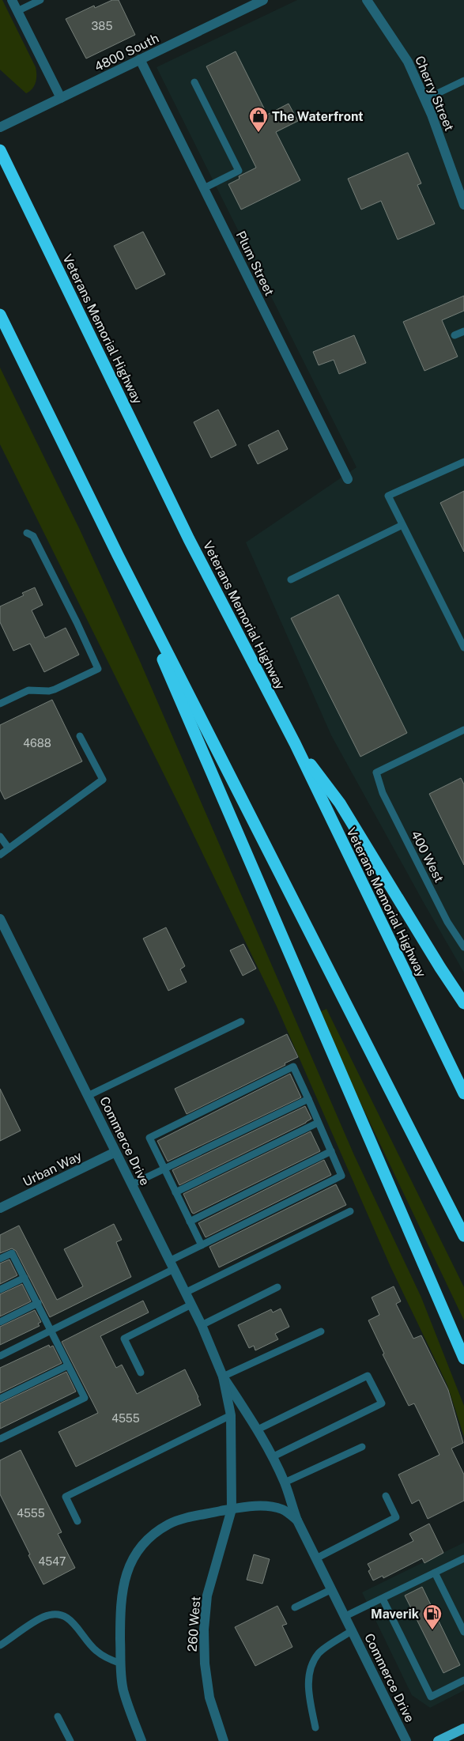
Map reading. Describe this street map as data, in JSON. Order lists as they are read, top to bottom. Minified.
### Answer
{"streets":{"highway":["Veterans Memorial Highway"],"street":["4800 South","Cherry Street","Plum Street","Commerce Drive","Urban Way","260 West"],"lane":["400 West"]},"crossings":[["4800 South","Plum Street"],["Commerce Drive","Urban Way"],["Commerce Drive","260 West"]],"places":{"shop":["The Waterfront"],"fuel station":["Maverik"]},"house_numbers":["385","4688","4555","4555","4547"]}
